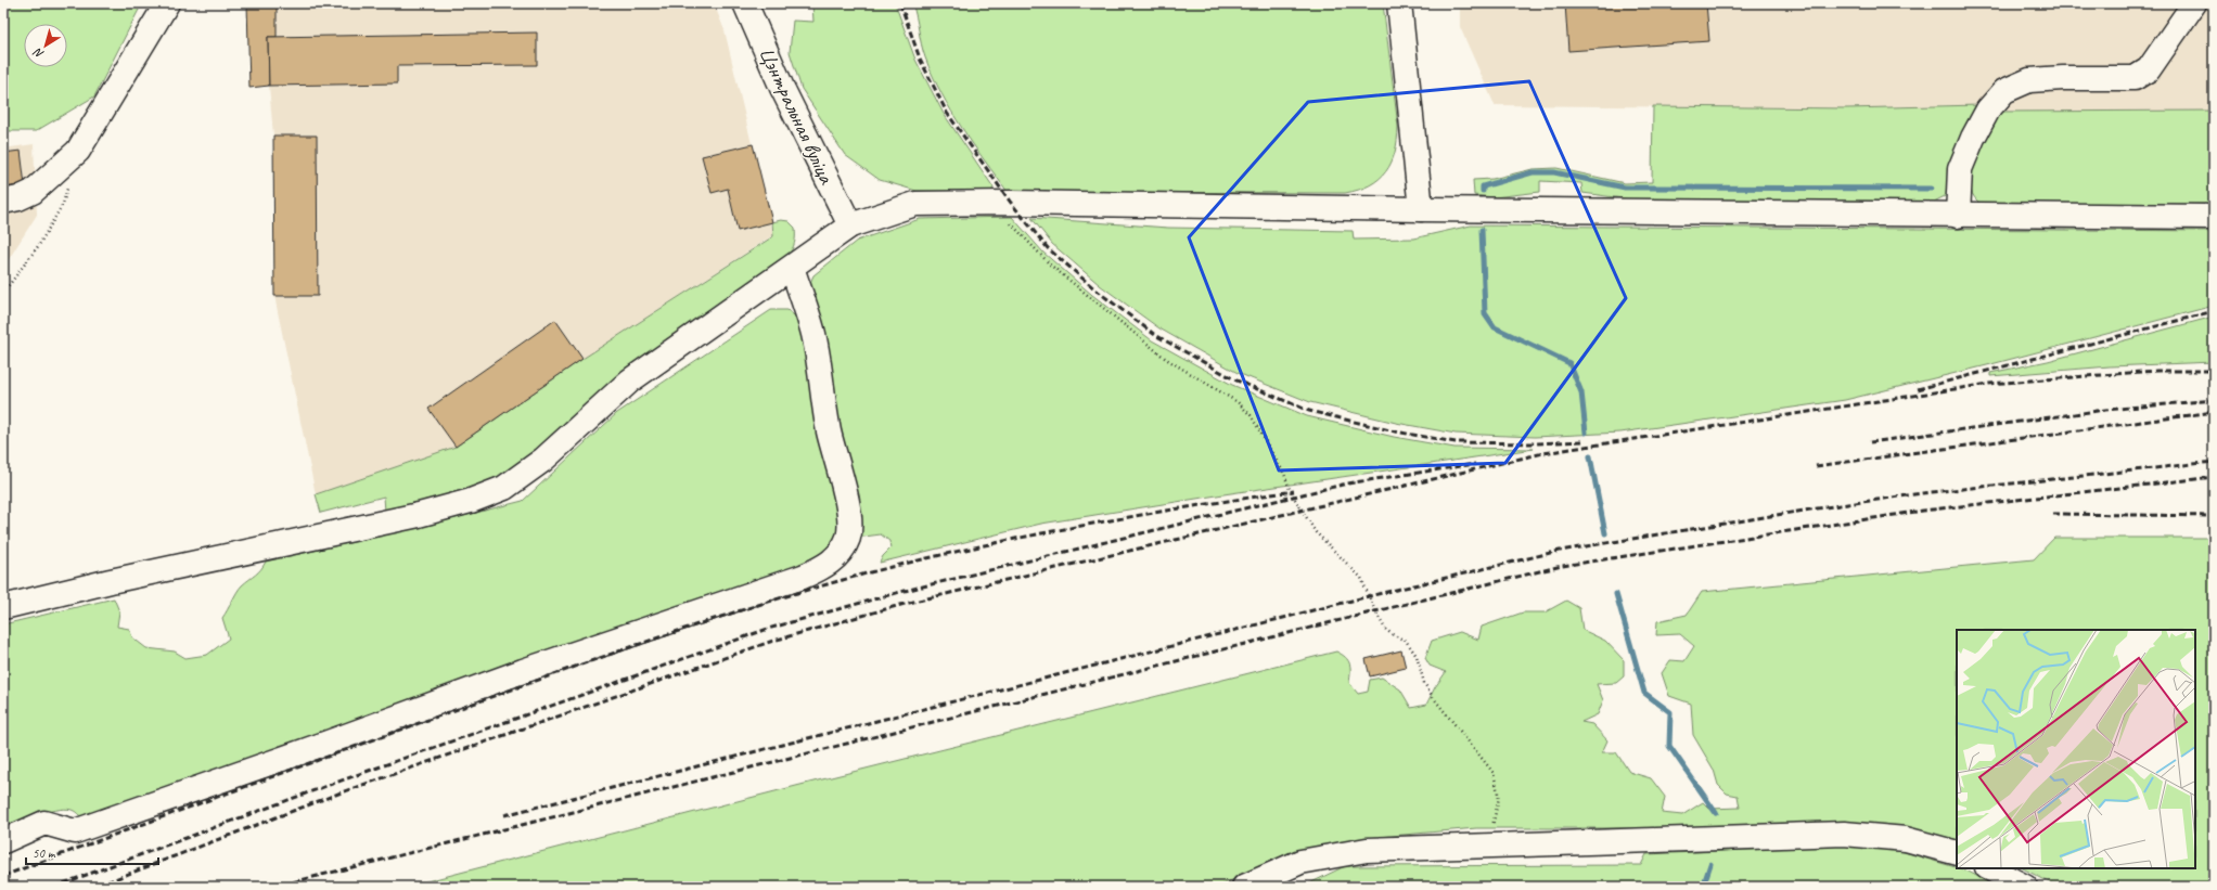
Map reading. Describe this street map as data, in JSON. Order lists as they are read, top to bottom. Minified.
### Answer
{"streets":{"street":["Цэнтральная вуліца"]},"scale_bar":"50 m","north":"bottom left"}
